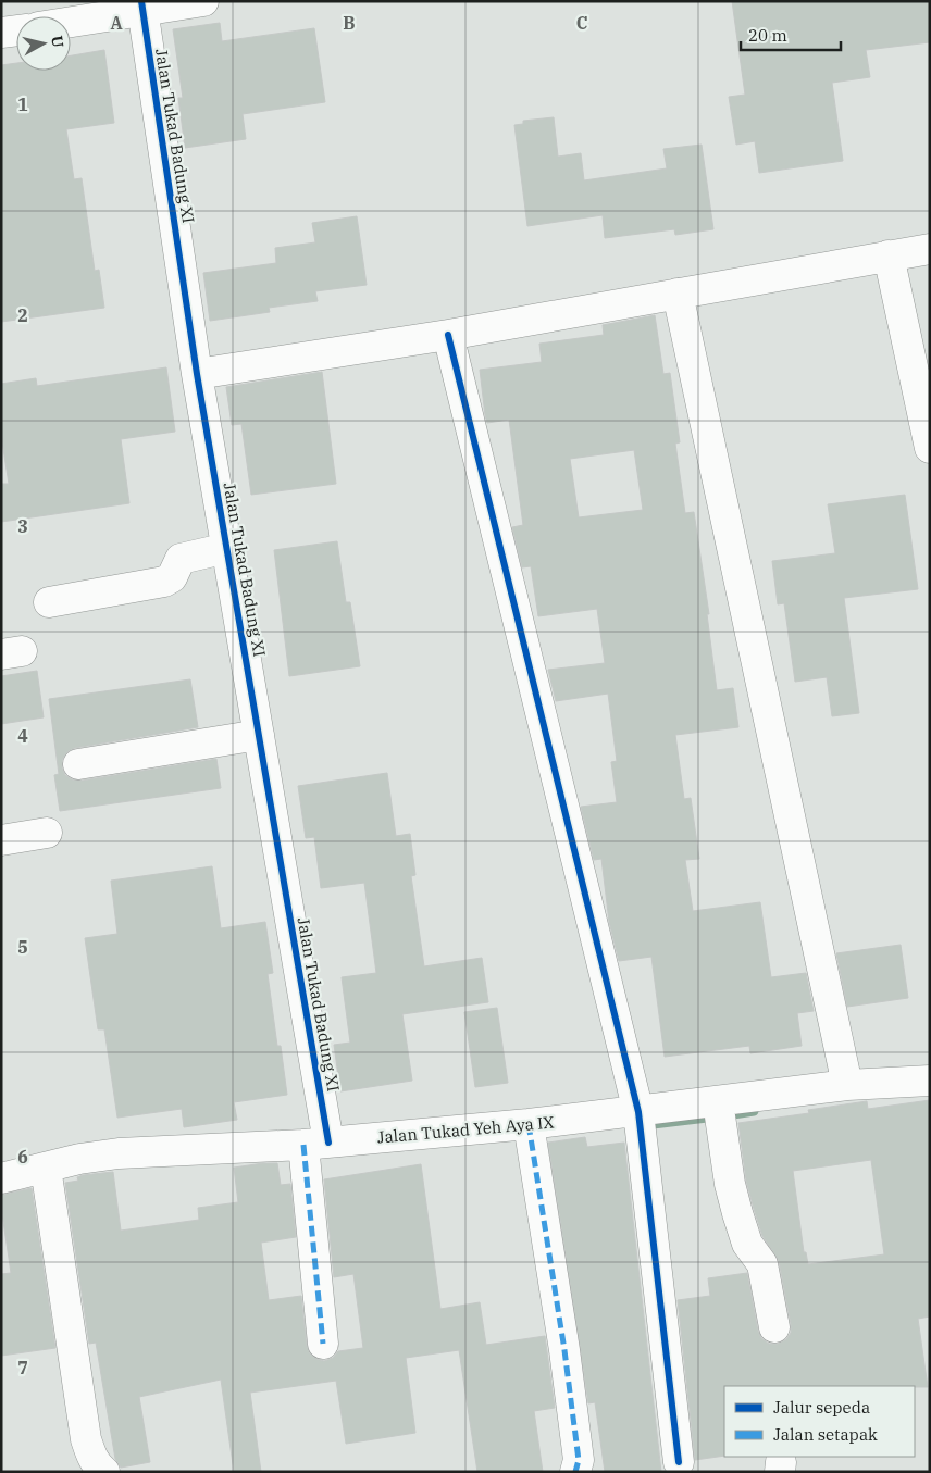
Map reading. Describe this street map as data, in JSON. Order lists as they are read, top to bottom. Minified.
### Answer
{"streets":{"street":["Jalan Tukad Badung XI","Jalan Tukad Yeh Aya IX"]},"crossings":[["Jalan Tukad Badung XI","Jalan Tukad Yeh Aya IX"]],"legend":["Jalur sepeda","Jalan setapak"],"scale_bar":"20 m","north":"right","grid":{"columns":["A","B","C"],"rows":["1","2","3","4","5","6","7"]}}
